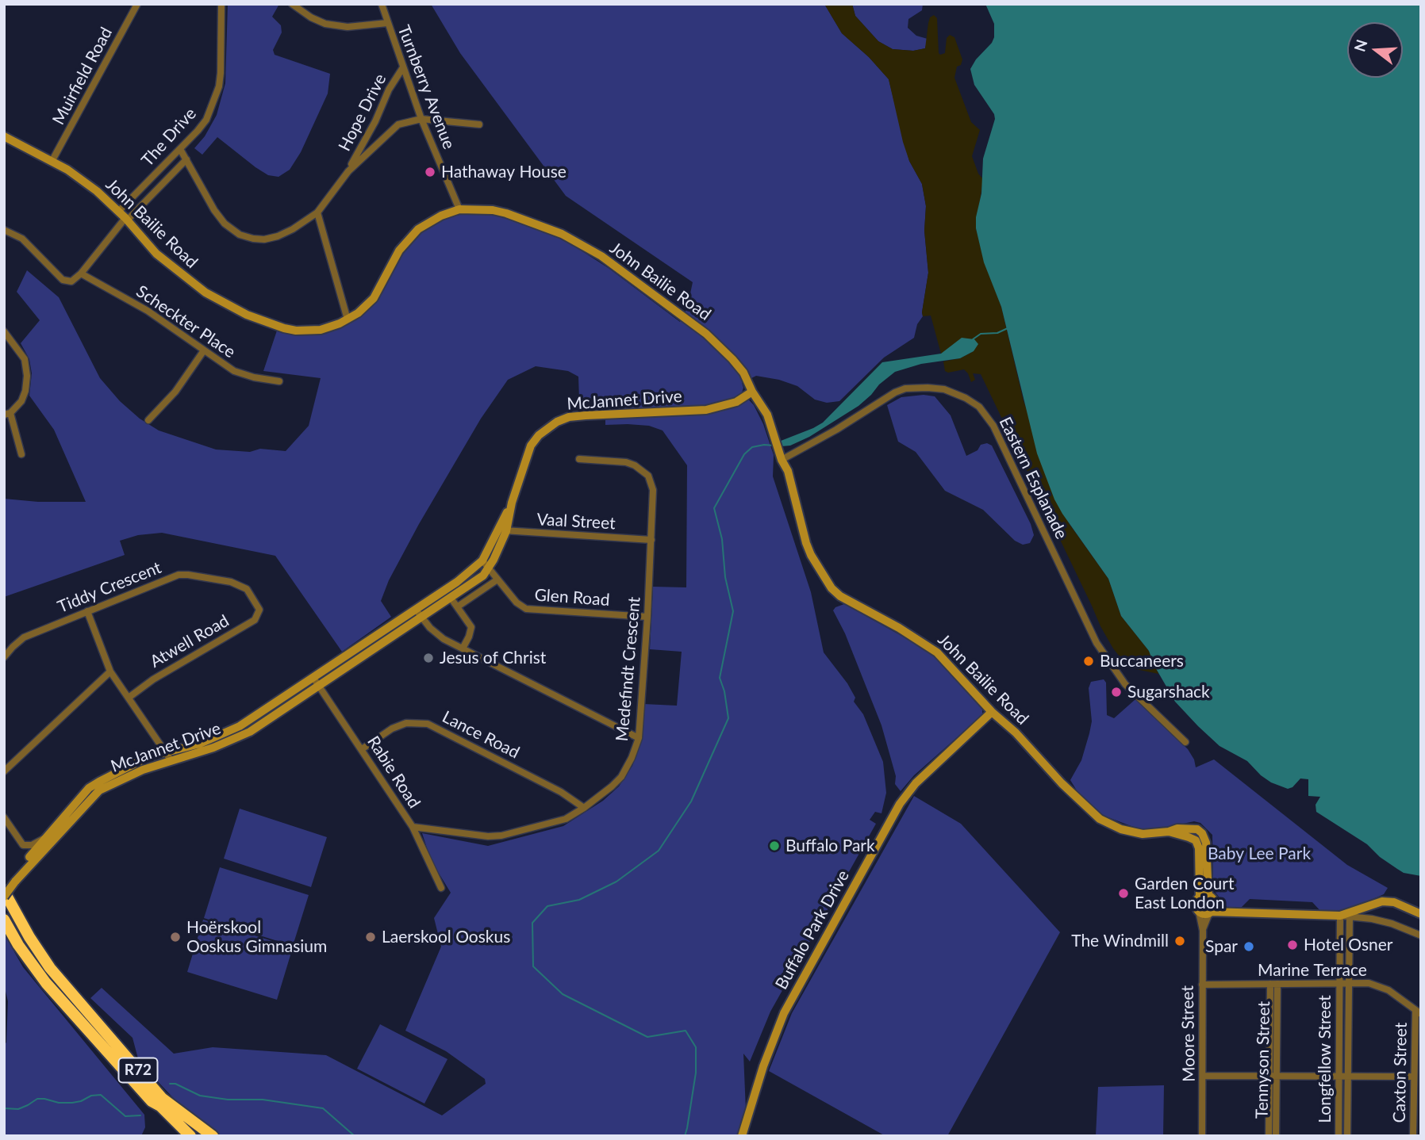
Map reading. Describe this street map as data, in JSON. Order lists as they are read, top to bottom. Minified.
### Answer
{"streets":{"highway":["R72"],"street":["Muirfield Road","Turnberry Avenue","Hope Drive","The Drive","John Bailie Road","Scheckter Place","McJannet Drive","Eastern Esplanade","Vaal Street","Tiddy Crescent","Glen Road","Atwell Road","Medefindt Crescent","Lance Road","Rabie Road","Buffalo Park Drive","Marine Terrace","Moore Street","Longfellow Street","Tennyson Street","Caxton Street"]},"crossings":[["Muirfield Road","John Bailie Road"],["Turnberry Avenue","Hope Drive"],["Turnberry Avenue","John Bailie Road"],["Hope Drive","The Drive"],["The Drive","John Bailie Road"],["John Bailie Road","McJannet Drive"],["John Bailie Road","Eastern Esplanade"],["John Bailie Road","Buffalo Park Drive"],["McJannet Drive","Vaal Street"],["McJannet Drive","Glen Road"],["McJannet Drive","Rabie Road"],["Vaal Street","Medefindt Crescent"],["Tiddy Crescent","Atwell Road"],["Glen Road","Medefindt Crescent"],["Medefindt Crescent","Lance Road"],["Medefindt Crescent","Rabie Road"],["Lance Road","Rabie Road"],["Marine Terrace","Moore Street"],["Marine Terrace","Longfellow Street"],["Marine Terrace","Tennyson Street"],["Marine Terrace","Caxton Street"]],"parks":["Baby Lee Park"],"places":["Hathaway House","Jesus of Christ","Buccaneers","Sugarshack","Buffalo Park","Garden Court East London","Hoërskool Ooskus Gimnasium","Laerskool Ooskus","The Windmill","Hotel Osner","Spar"],"north":"left"}
